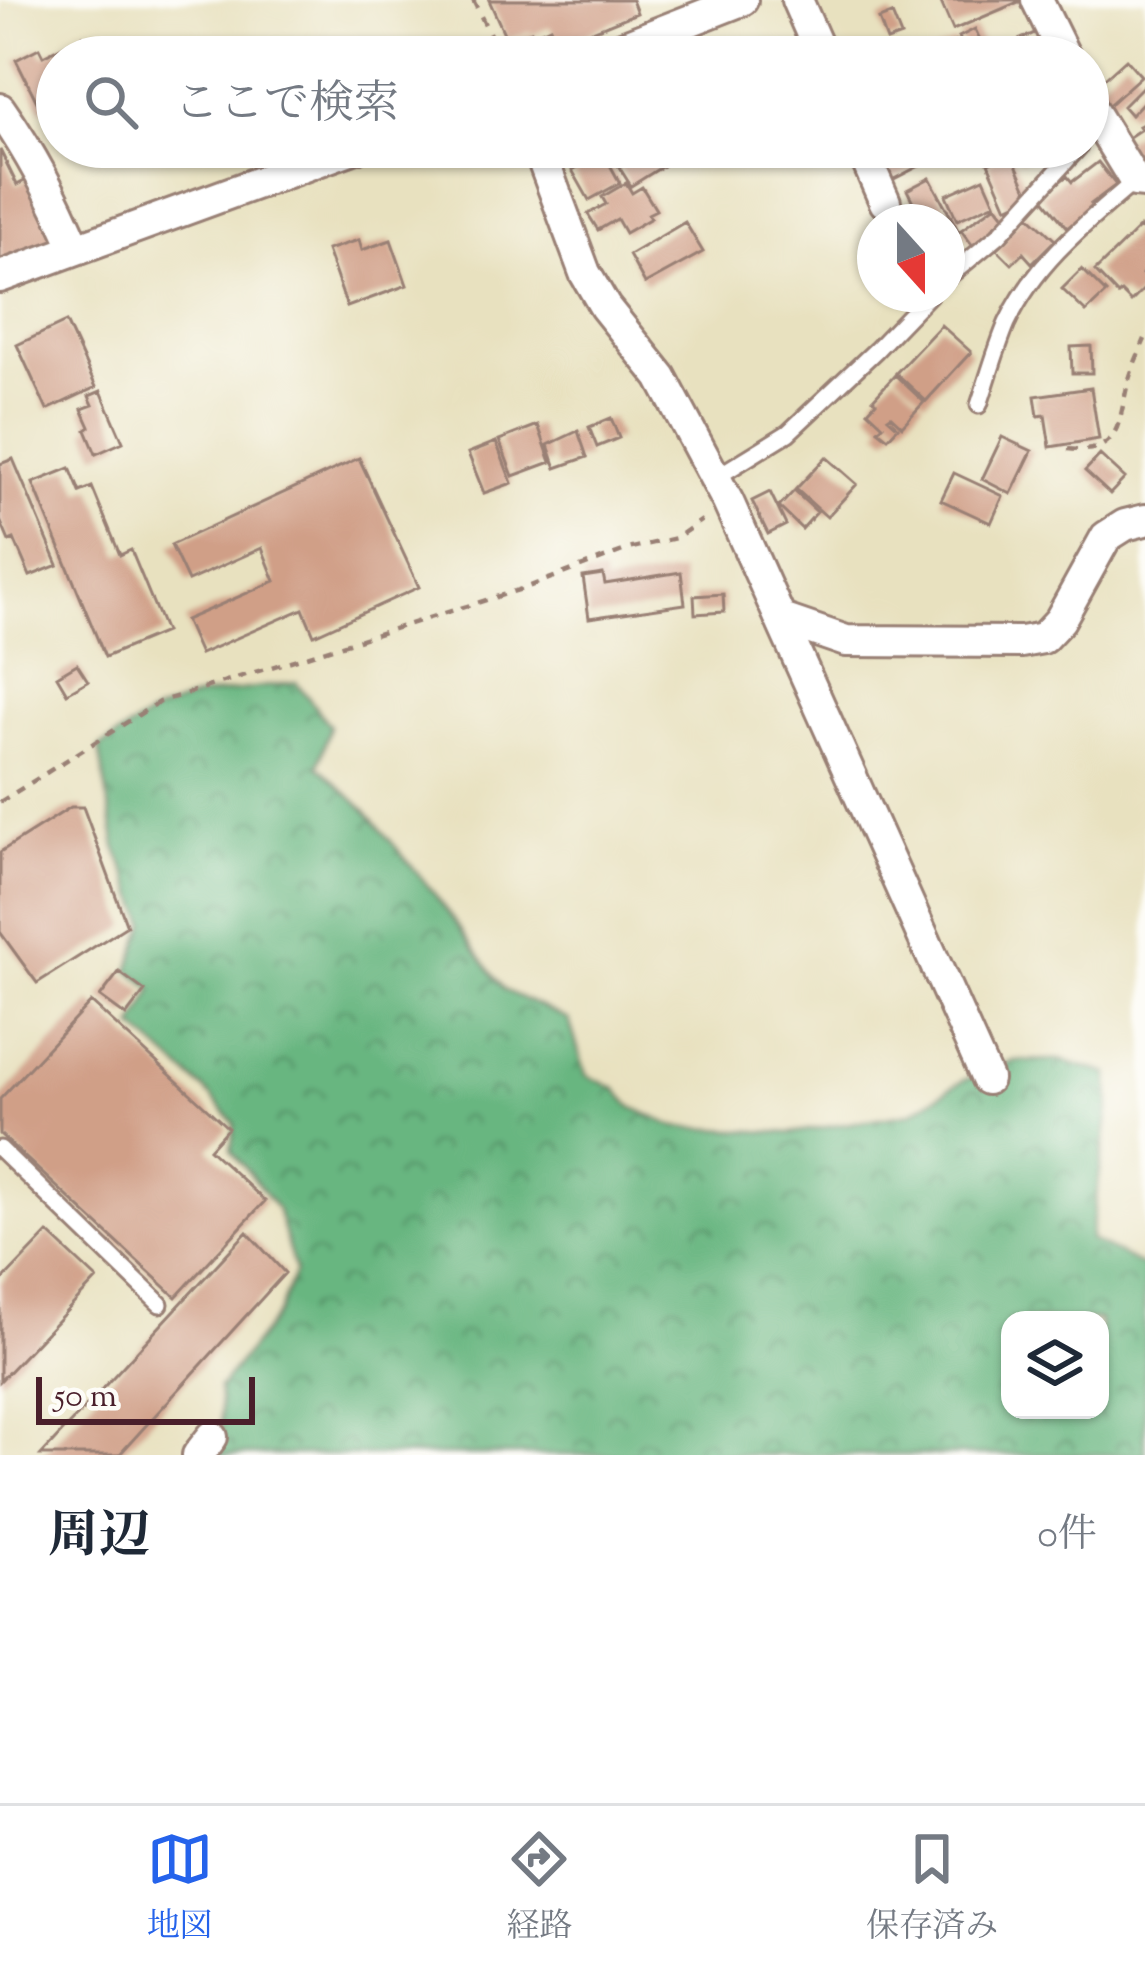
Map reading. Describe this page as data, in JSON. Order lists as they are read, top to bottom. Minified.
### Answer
{"scale_bar":"50 m","north":"bottom","page":{"search":"ここで検索","scale":"50 m","heading":["周辺","0件"],"nav":["地図","経路","保存済み"]}}
